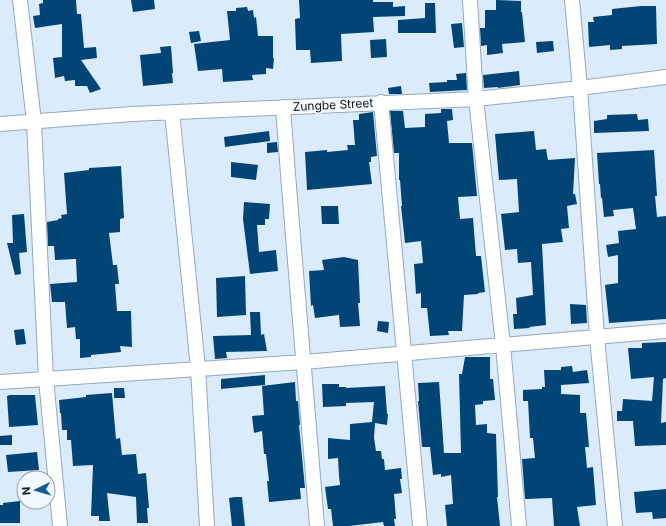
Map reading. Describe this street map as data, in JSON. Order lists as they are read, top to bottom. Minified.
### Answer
{"streets":{"street":["Zungbe Street"]},"north":"left"}
